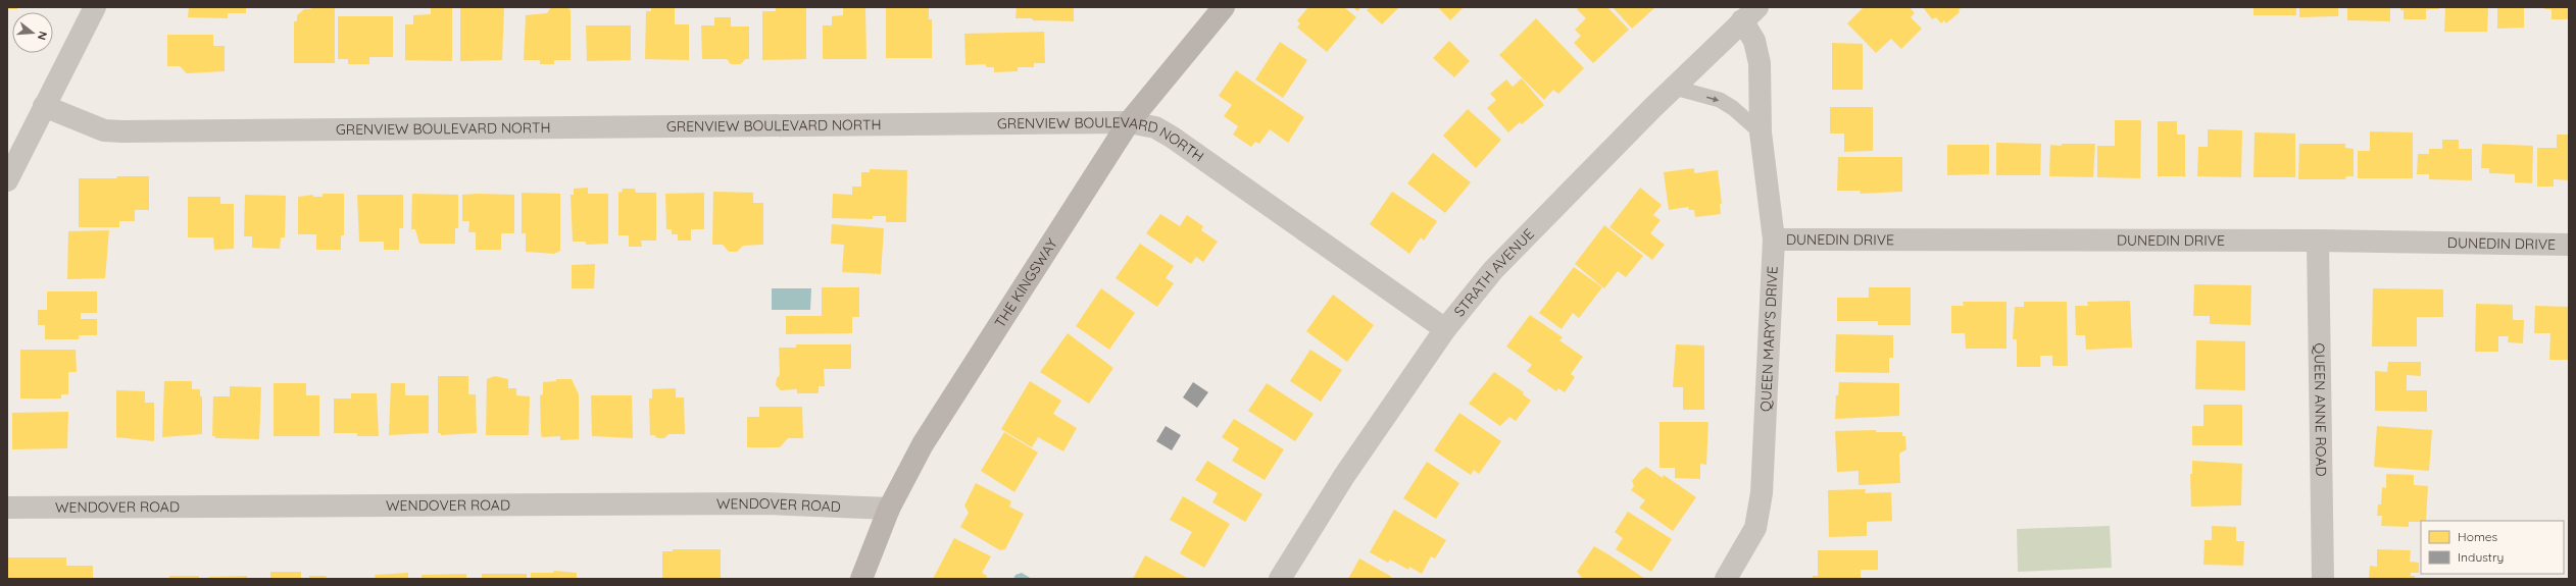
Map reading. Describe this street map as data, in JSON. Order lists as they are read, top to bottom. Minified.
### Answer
{"streets":{"street":["GRENVIEW BOULEVARD NORTH","DUNEDIN DRIVE","STRATH AVENUE","THE KINGSWAY","QUEEN MARY'S DRIVE","QUEEN ANNE ROAD","WENDOVER ROAD"]},"crossings":[["GRENVIEW BOULEVARD NORTH","STRATH AVENUE"],["GRENVIEW BOULEVARD NORTH","THE KINGSWAY"],["DUNEDIN DRIVE","QUEEN MARY'S DRIVE"],["DUNEDIN DRIVE","QUEEN ANNE ROAD"],["STRATH AVENUE","QUEEN MARY'S DRIVE"],["THE KINGSWAY","WENDOVER ROAD"]],"legend":["Homes","Industry"],"north":"right"}
